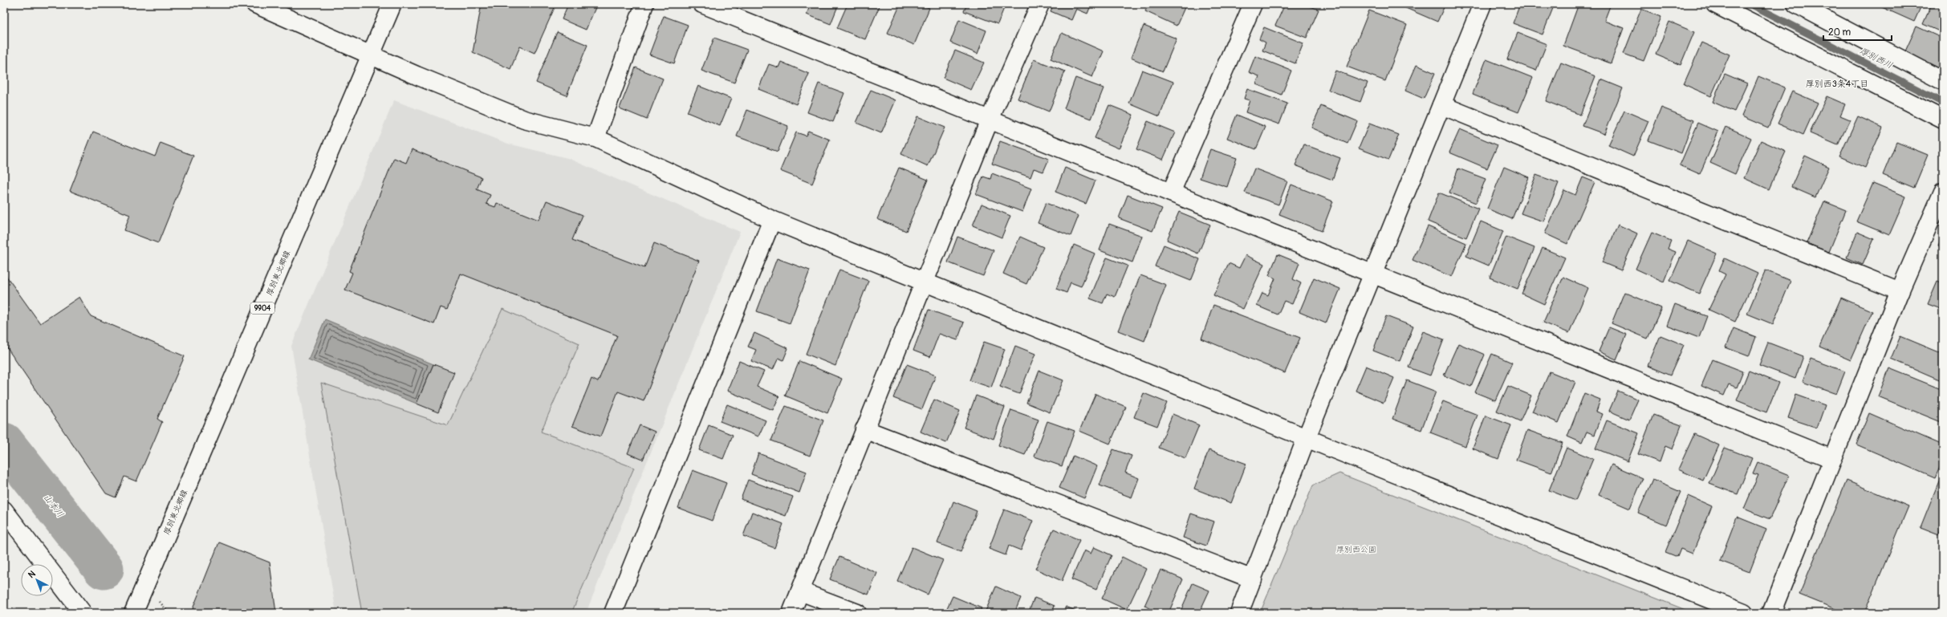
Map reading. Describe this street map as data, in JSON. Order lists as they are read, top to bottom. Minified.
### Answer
{"streets":{"street":["厚別東北郷線","9904"]},"districts":["厚別西3条4丁目"],"water":["厚別西川","山本川"],"parks":["厚別西公園"],"scale_bar":"20 m","north":"top left"}
